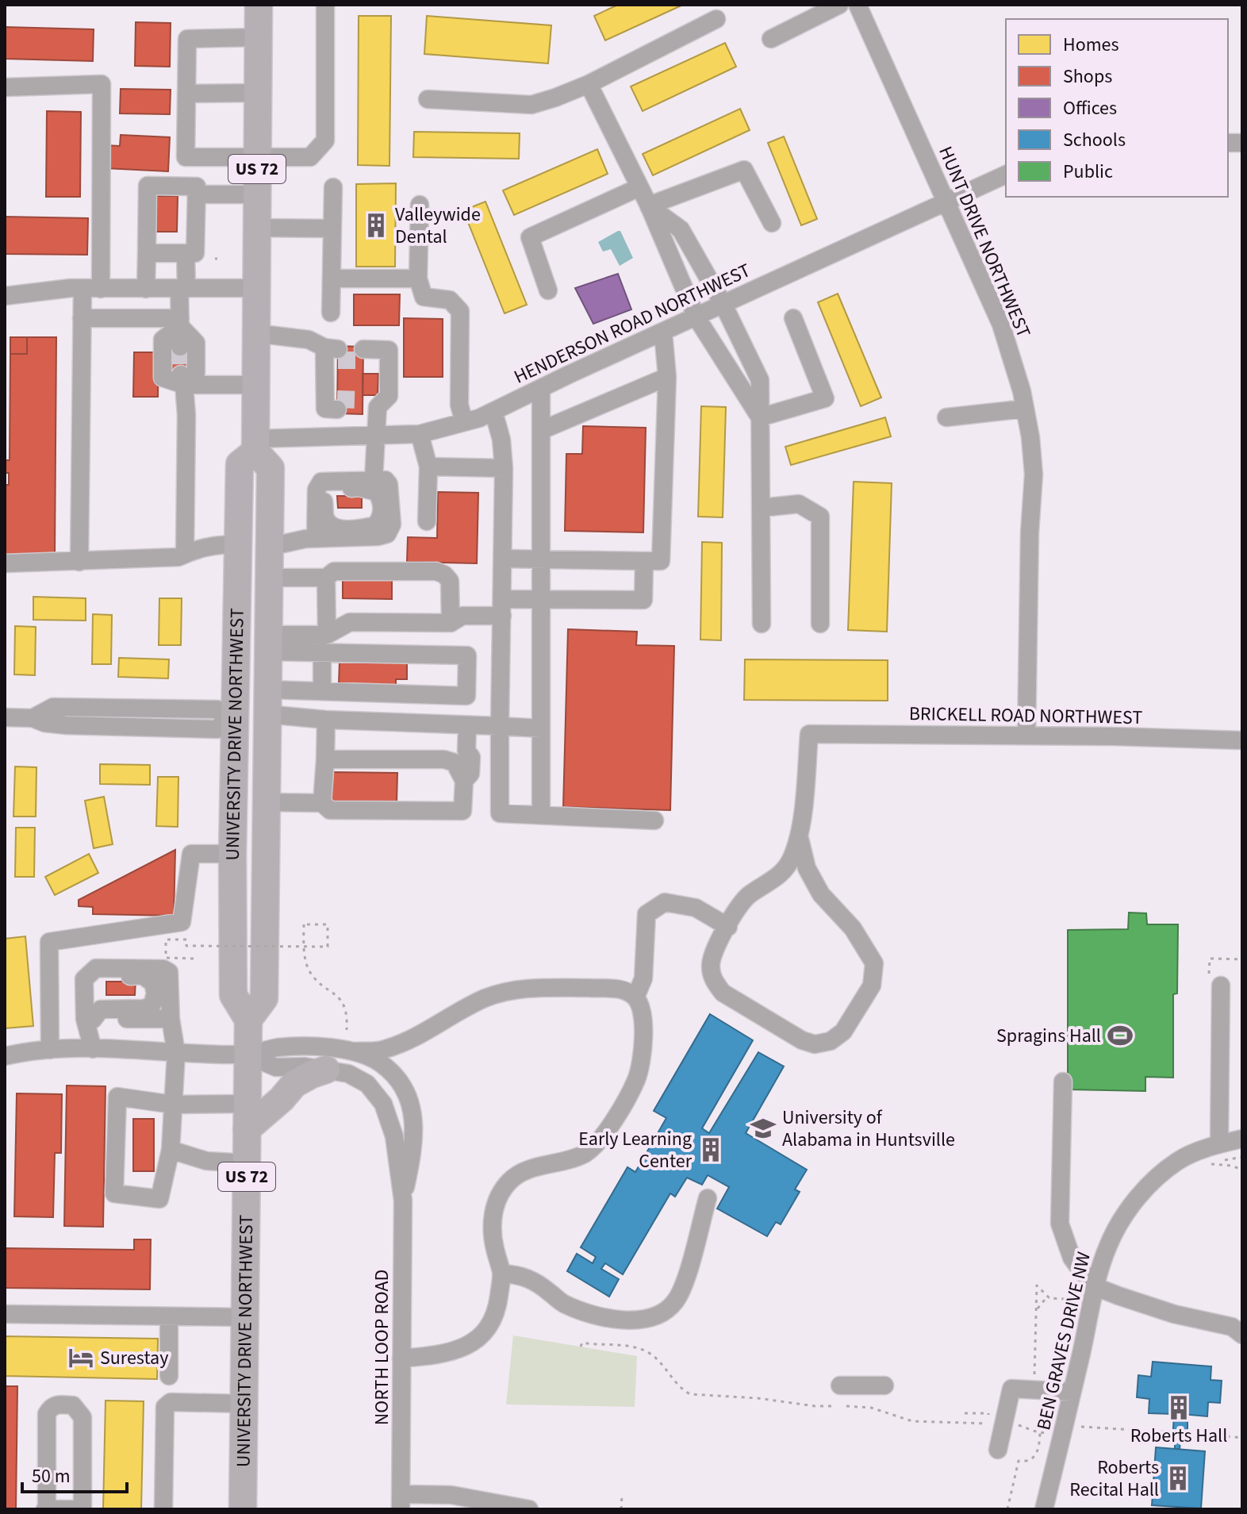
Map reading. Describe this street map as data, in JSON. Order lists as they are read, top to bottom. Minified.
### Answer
{"streets":{"highway":["US 72","UNIVERSITY DRIVE NORTHWEST"],"street":["HUNT DRIVE NORTHWEST","HENDERSON ROAD NORTHWEST","BRICKELL ROAD NORTHWEST","BEN GRAVES DRIVE NW","NORTH LOOP ROAD"]},"crossings":[["HUNT DRIVE NORTHWEST","HENDERSON ROAD NORTHWEST"],["HUNT DRIVE NORTHWEST","BRICKELL ROAD NORTHWEST"],["HENDERSON ROAD NORTHWEST","UNIVERSITY DRIVE NORTHWEST"],["UNIVERSITY DRIVE NORTHWEST","NORTH LOOP ROAD"]],"places":{"building":["Valleywide Dental","Early Learning Center","Roberts Hall","Roberts Recital Hall"],"sports":["Spragins Hall"],"school or university":["University of Alabama in Huntsville"],"hotel":["Surestay"]},"legend":["Homes","Shops","Offices","Schools","Public"],"scale_bar":"50 m"}
